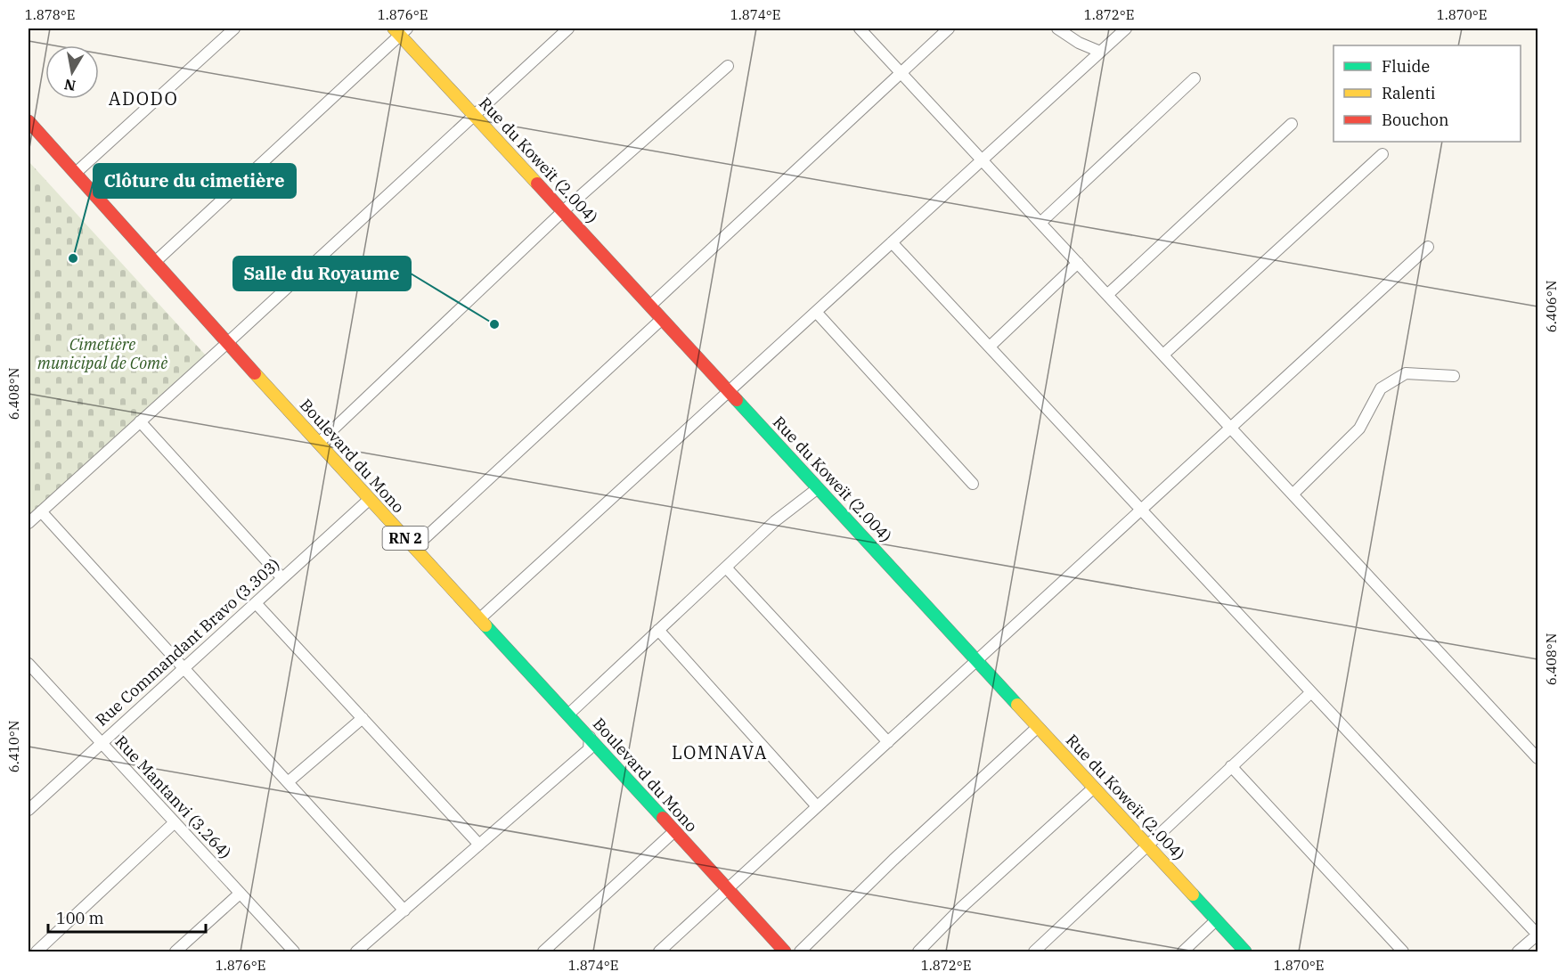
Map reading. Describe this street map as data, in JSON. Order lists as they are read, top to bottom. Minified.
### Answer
{"streets":{"main road":["Rue du Koweït (2.004)","Boulevard du Mono","RN 2"],"street":["Rue Commandant Bravo (3.303)","Rue Mantanvi (3.264)"]},"crossings":[["Boulevard du Mono","Rue Commandant Bravo (3.303)"],["Rue Commandant Bravo (3.303)","Rue Mantanvi (3.264)"]],"districts":["ADODO","LOMNAVA"],"parks":["Cimetière municipal de Comè"],"places":["Clôture du cimetière","Salle du Royaume"],"legend":["Fluide","Ralenti","Bouchon"],"scale_bar":"100 m","north":"bottom","coordinates":["1.878°E","1.876°E","1.874°E","1.872°E","1.870°E","6.406°N","6.408°N","6.410°N"]}
